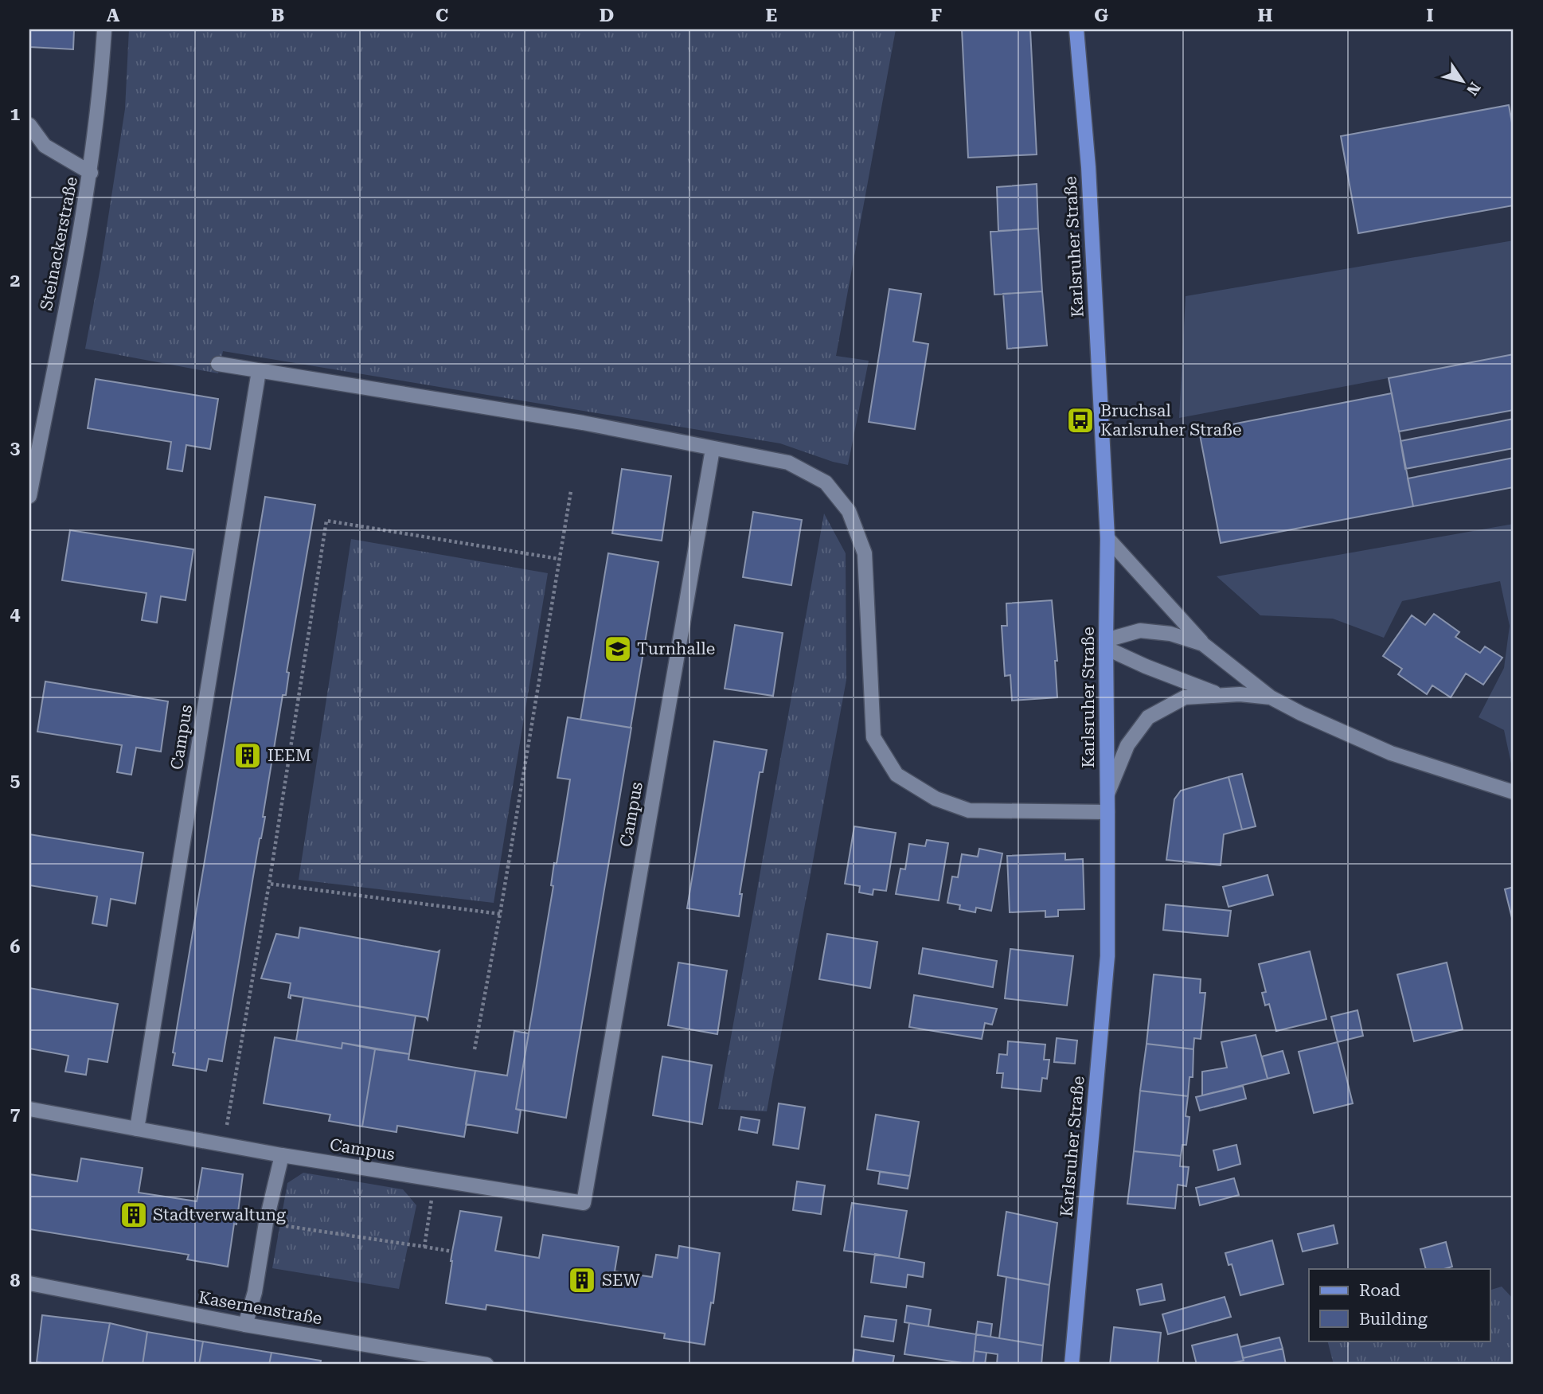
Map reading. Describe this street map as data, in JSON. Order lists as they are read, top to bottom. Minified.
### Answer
{"streets":{"main road":["Karlsruher Straße"],"street":["Steinackerstraße","Campus","Kasernenstraße"]},"places":{"bus stop":["Bruchsal Karlsruher Straße"],"school or university":["Turnhalle"],"building":["IEEM","Stadtverwaltung","SEW"]},"legend":["Road","Building"],"north":"bottom right","grid":{"columns":["A","B","C","D","E","F","G","H","I"],"rows":["1","2","3","4","5","6","7","8"]}}
